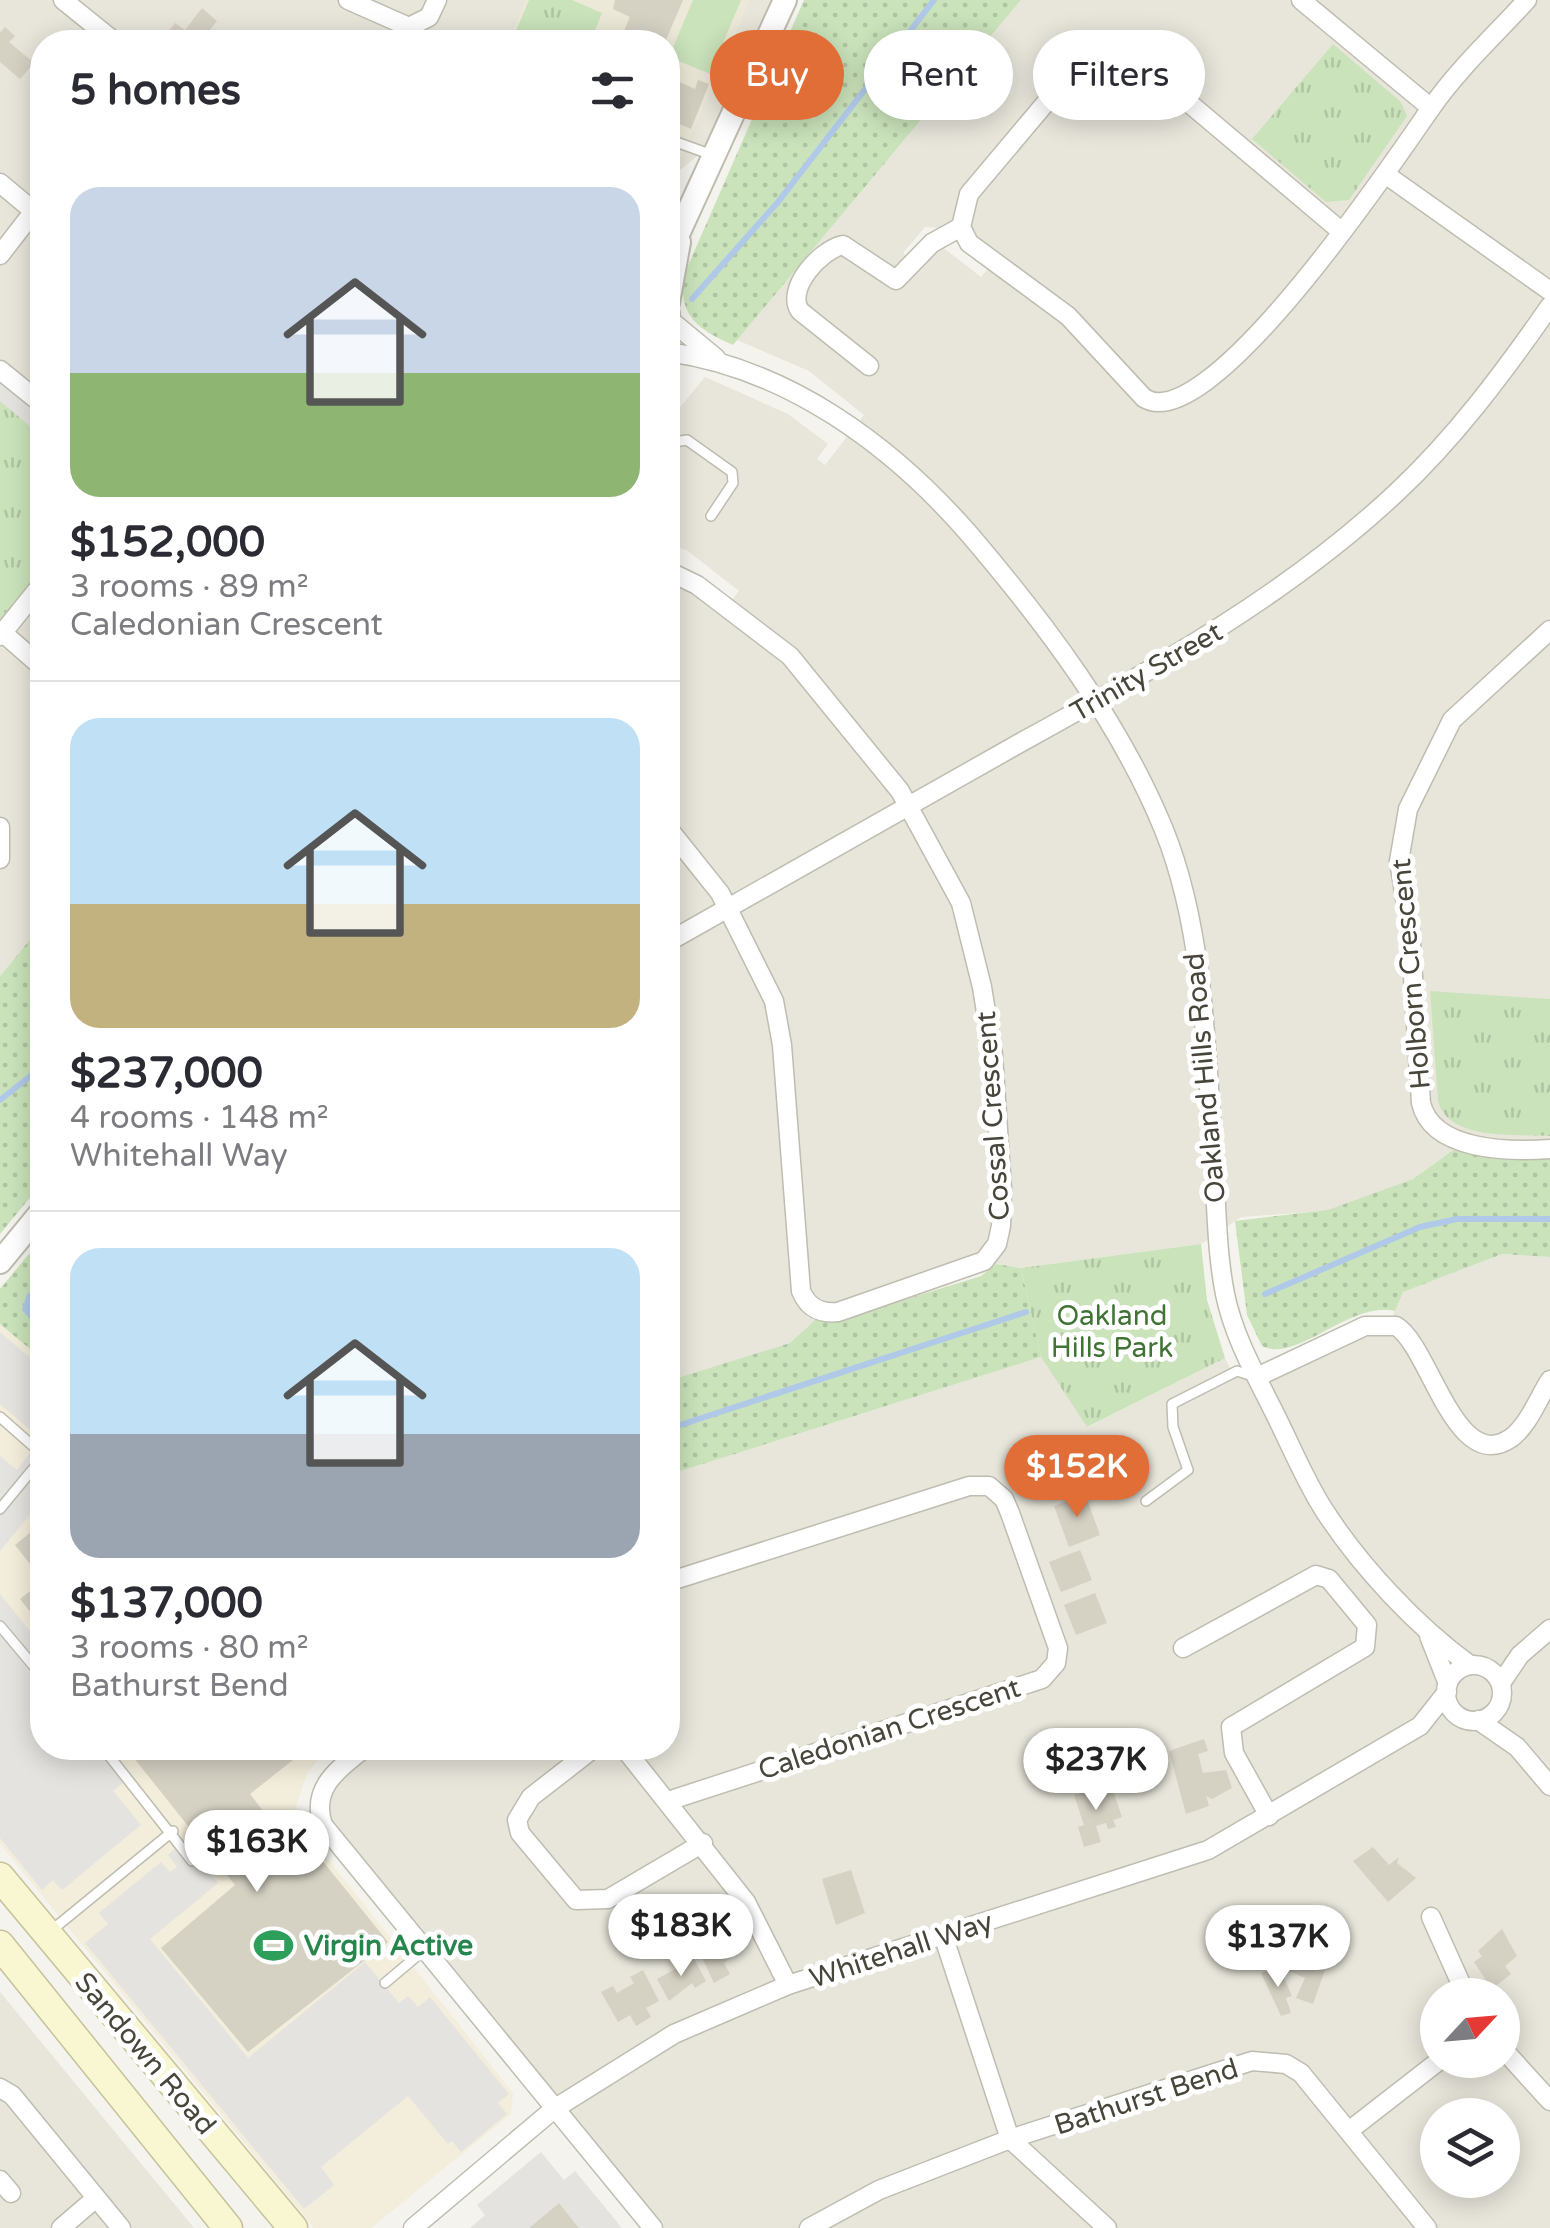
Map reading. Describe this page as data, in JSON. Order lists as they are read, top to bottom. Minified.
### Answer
{"streets":{"main road":["Sandown Road"],"street":["Trinity Street","Holborn Crescent","Oakland Hills Road","Cossal Crescent","Caledonian Crescent","Whitehall Way","Bathurst Bend"]},"crossings":[["Trinity Street","Oakland Hills Road"],["Trinity Street","Cossal Crescent"],["Oakland Hills Road","Whitehall Way"]],"parks":["Oakland Hills Park"],"places":{"sports":["Virgin Active"]},"north":"top right","page":{"chip":["Buy","Rent","Filters"],"heading":"5 homes","list":[{"name":"$152,000","note":"3 rooms · 89 m² · Caledonian Crescent"},{"name":"$237,000","note":"4 rooms · 148 m² · Whitehall Way"},{"name":"$137,000","note":"3 rooms · 80 m² · Bathurst Bend"}],"price":["$152K","$237K","$163K","$183K","$137K"]}}
